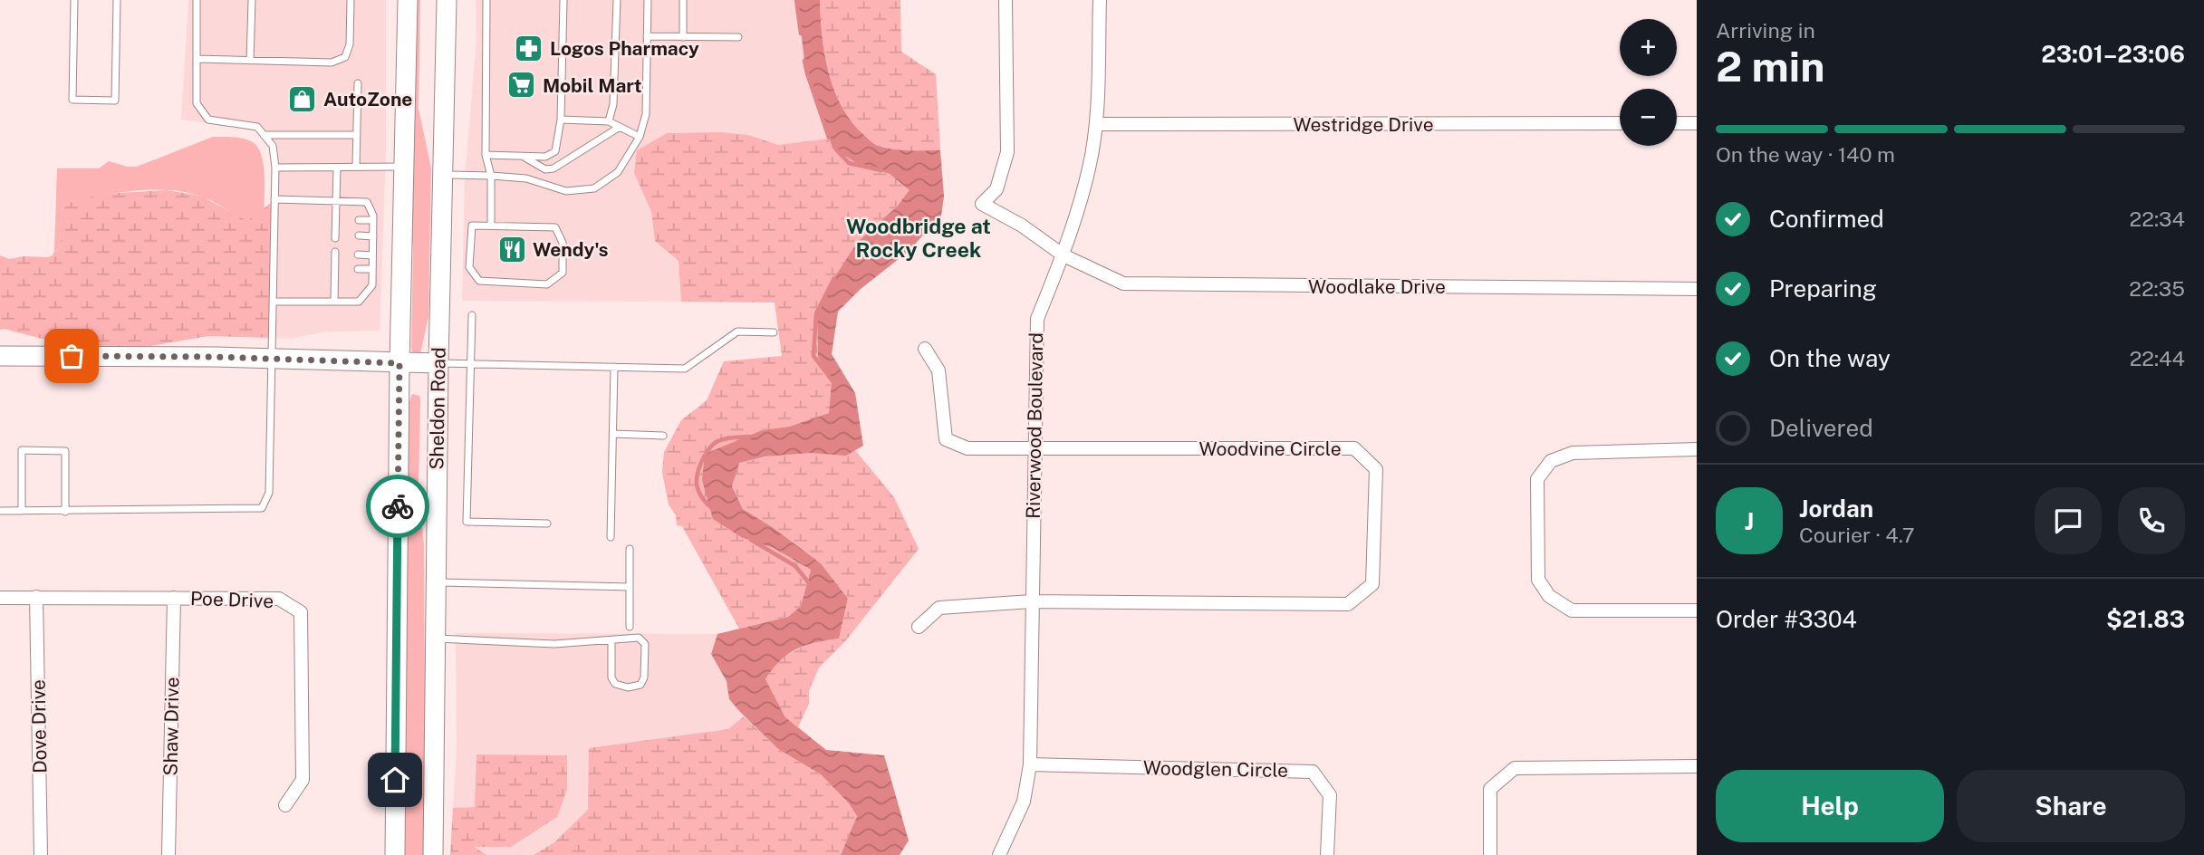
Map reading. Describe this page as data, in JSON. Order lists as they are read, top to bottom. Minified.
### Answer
{"streets":{"main road":["Sheldon Road"],"street":["Westridge Drive","Woodlake Drive","Riverwood Boulevard","Woodvine Circle","Poe Drive","Dove Drive","Shaw Drive","Woodglen Circle"]},"crossings":[["Westridge Drive","Riverwood Boulevard"],["Woodlake Drive","Riverwood Boulevard"],["Riverwood Boulevard","Woodvine Circle"],["Riverwood Boulevard","Woodglen Circle"],["Poe Drive","Dove Drive"],["Poe Drive","Shaw Drive"]],"districts":["Woodbridge at Rocky Creek"],"places":{"pharmacy":["Logos Pharmacy"],"supermarket":["Mobil Mart"],"shop":["AutoZone"],"restaurant":["Wendy's"]},"page":{"heading":["2 min","Arriving in","23:01–23:06"],"panel":["Jordan","Courier · 4.7","Order #3304","$21.83"],"map_buttons":["+","−"],"bar":"On the way · 140 m","list":[["Confirmed","22:34"],["Preparing","22:35"],["On the way","22:44"],"Delivered"],"round":"J","buttons":["Help","Share"]}}
